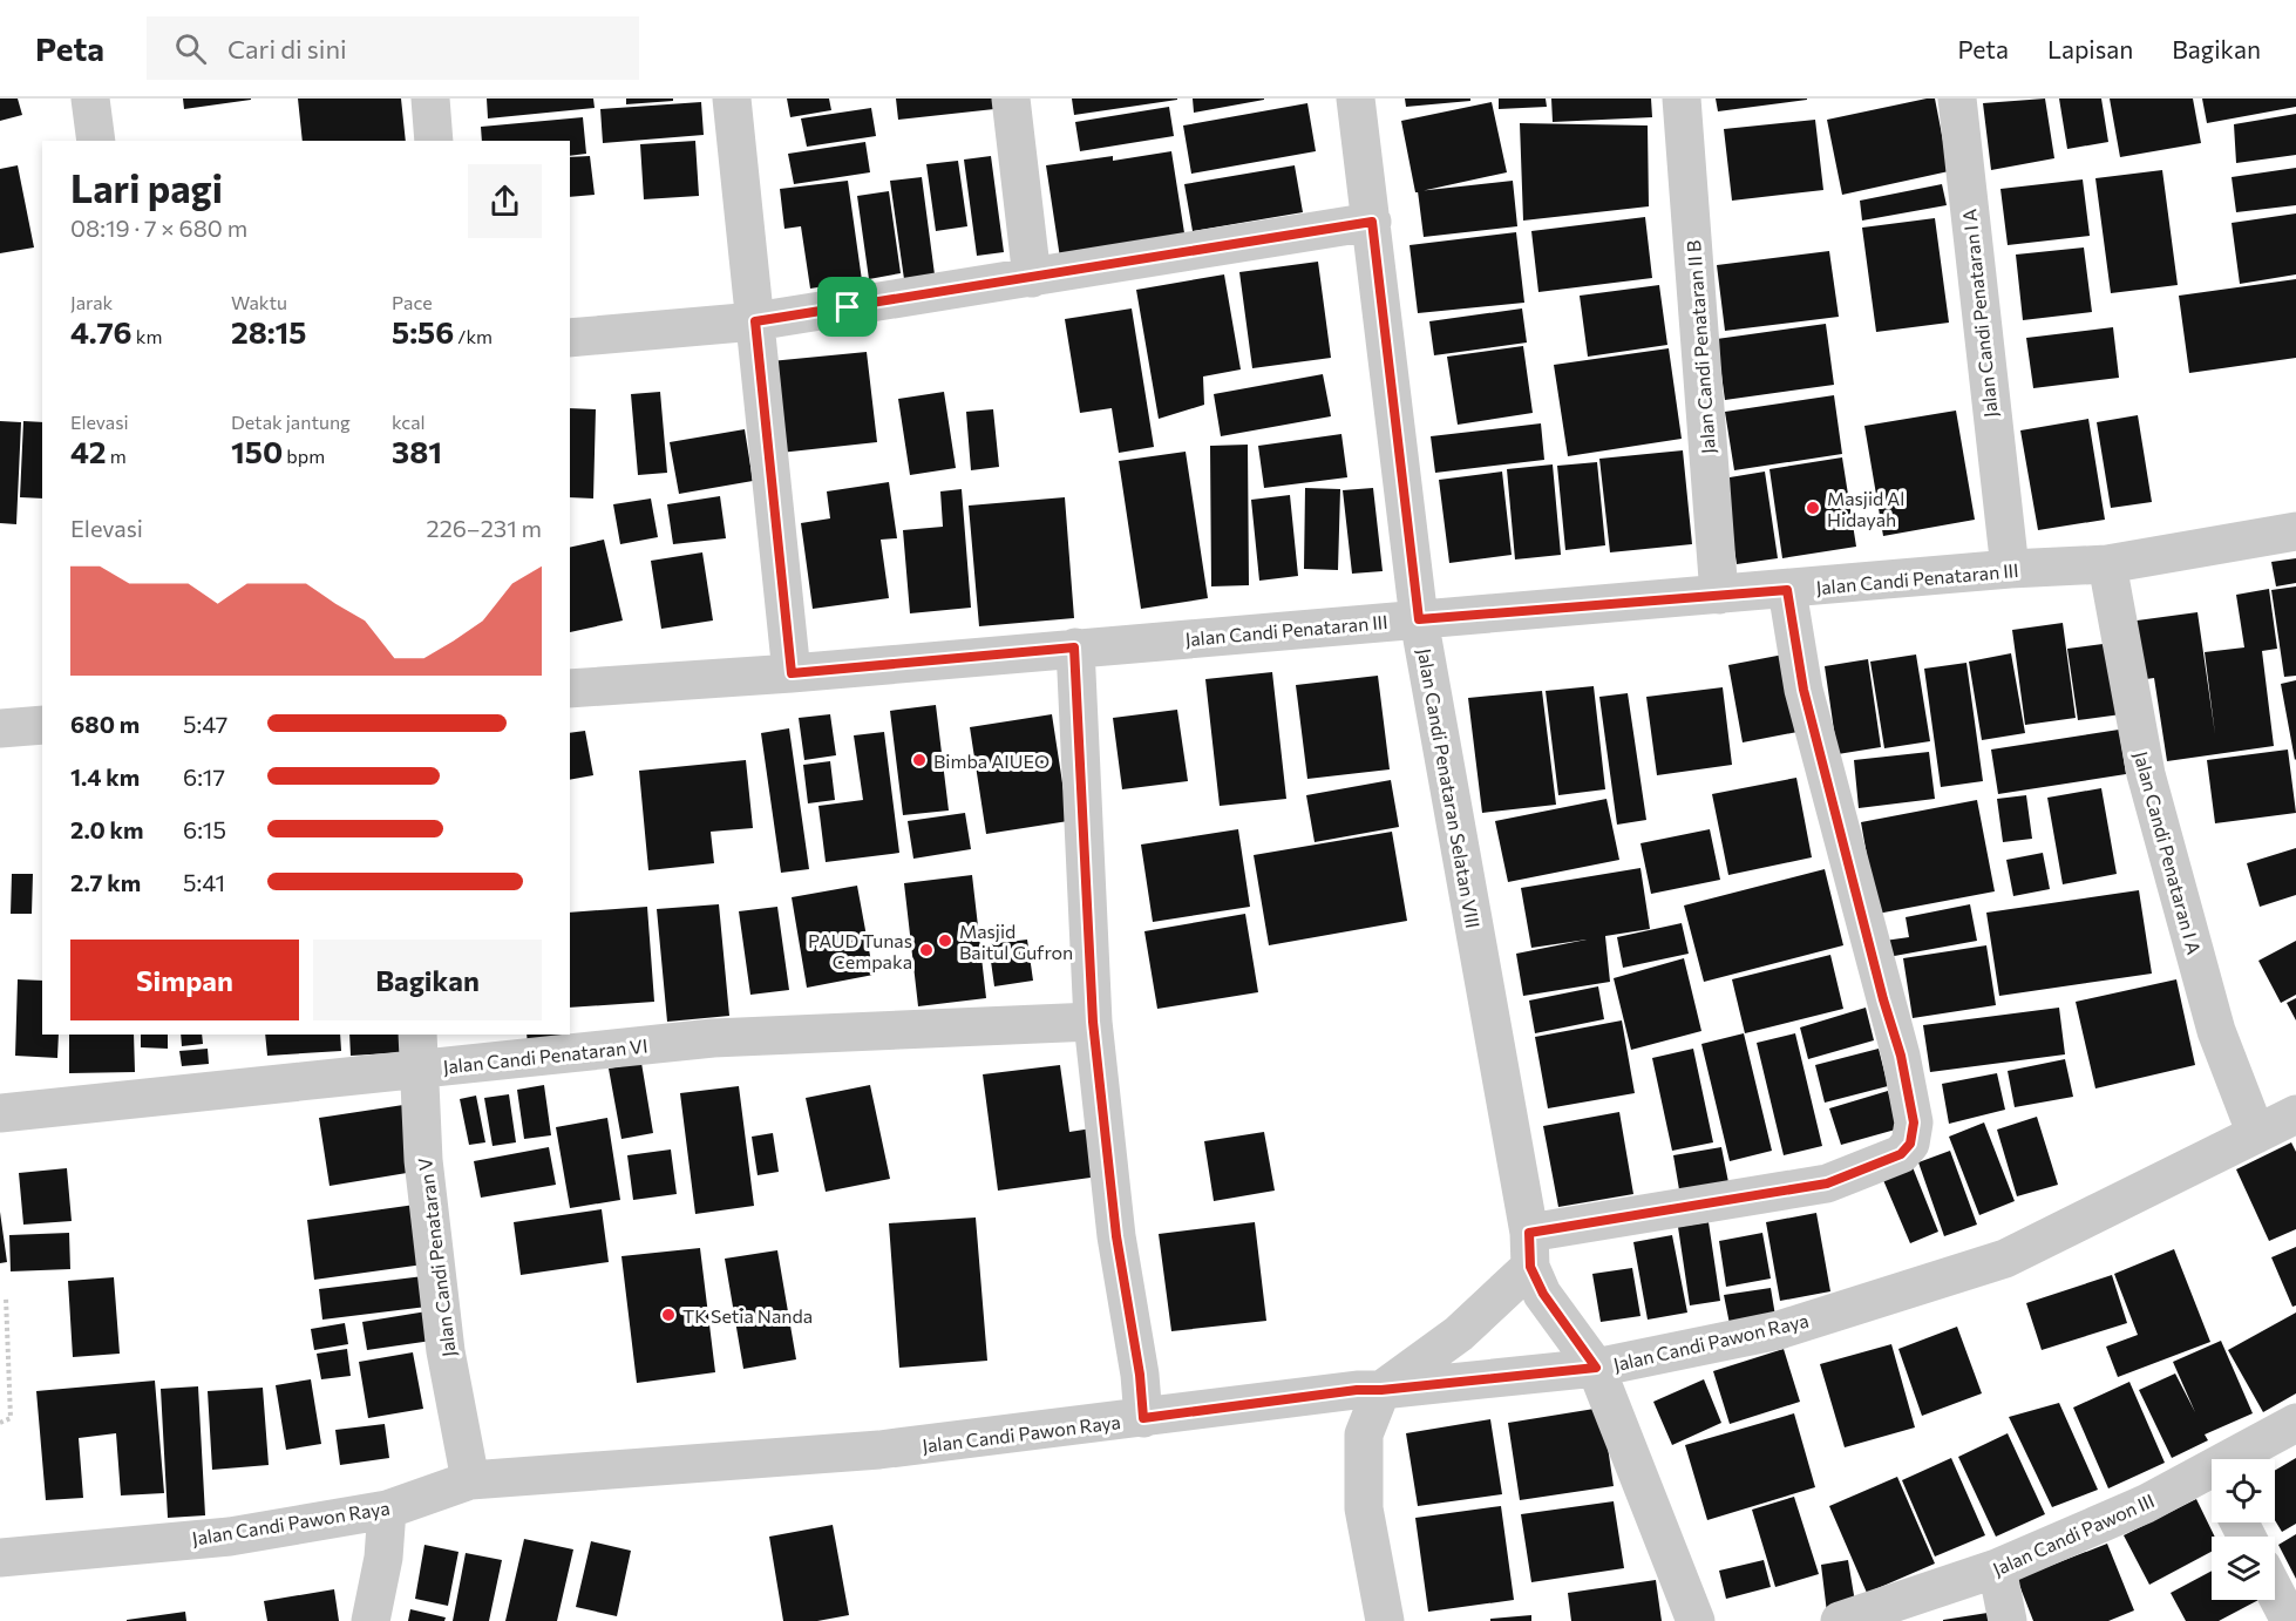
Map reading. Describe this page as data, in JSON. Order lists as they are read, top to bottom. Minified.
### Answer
{"streets":{"street":["Jalan Candi Penataran I A","Jalan Candi Penataran II B","Jalan Candi Penataran III","Jalan Candi Penataran Selatan VIII","Jalan Candi Penataran VI","Jalan Candi Penataran V","Jalan Candi Pawon Raya","Jalan Candi Pawon III"]},"crossings":[["Jalan Candi Penataran I A","Jalan Candi Penataran III"],["Jalan Candi Penataran I A","Jalan Candi Pawon Raya"],["Jalan Candi Penataran II B","Jalan Candi Penataran III"],["Jalan Candi Penataran III","Jalan Candi Penataran Selatan VIII"],["Jalan Candi Penataran Selatan VIII","Jalan Candi Pawon Raya"],["Jalan Candi Penataran VI","Jalan Candi Penataran V"],["Jalan Candi Penataran V","Jalan Candi Pawon Raya"]],"places":["Masjid Al Hidayah","Bimba AIUEO","Masjid Baitul Gufron","PAUD Tunas Cempaka","TK Setia Nanda"],"page":{"header":"Peta","search":"Cari di sini","nav":["Peta","Lapisan","Bagikan"],"heading":["Lari pagi","08:19 · 7 × 680 m"],"stats":[["Jarak","4.76 km"],["Waktu","28:15"],["Pace","5:56 /km"],["Elevasi","42 m"],["Detak jantung","150 bpm"],["kcal","381"]],"chart":["Elevasi","226–231 m"],"list":[{"name":"680 m","note":"5:47"},{"name":"1.4 km","note":"6:17"},{"name":"2.0 km","note":"6:15"},{"name":"2.7 km","note":"5:41"}],"buttons":["Simpan","Bagikan"]}}
